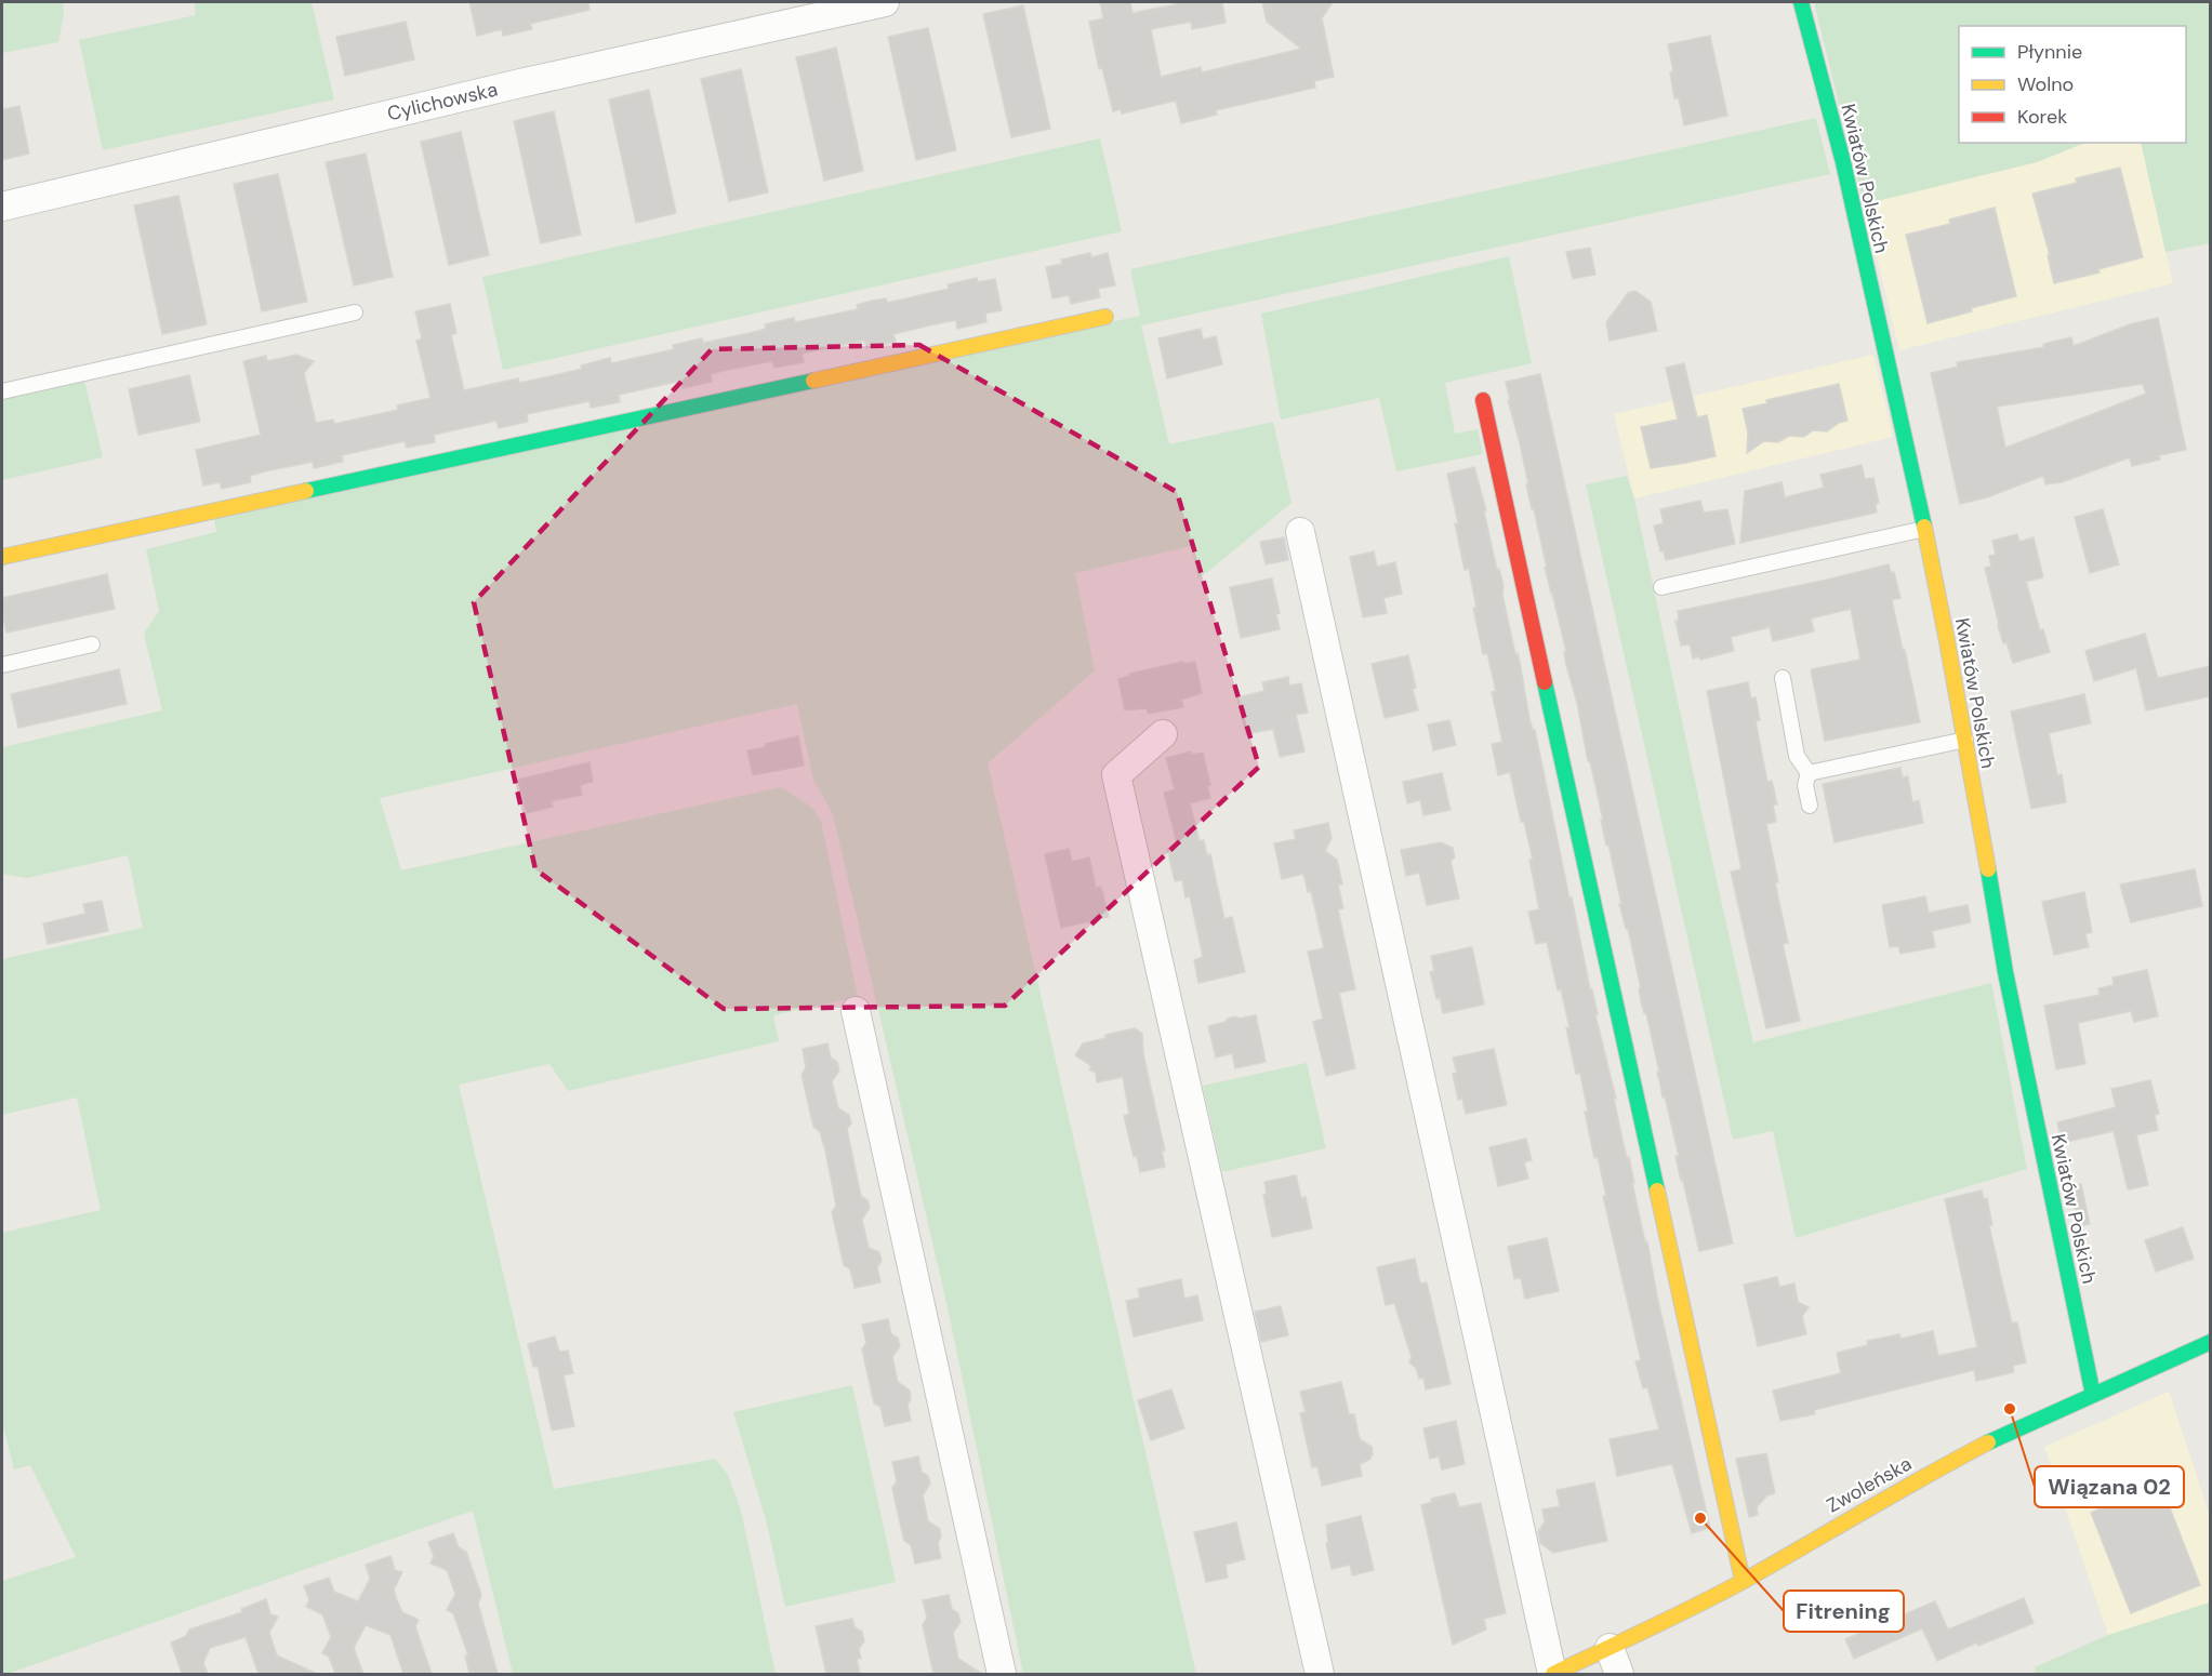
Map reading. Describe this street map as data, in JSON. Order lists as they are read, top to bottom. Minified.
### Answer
{"streets":{"street":["Cylichowska","Kwiatów Polskich","Zwoleńska"]},"crossings":[["Kwiatów Polskich","Zwoleńska"]],"places":["Wiązana 02","Fitrening"],"legend":["Płynnie","Wolno","Korek"]}
